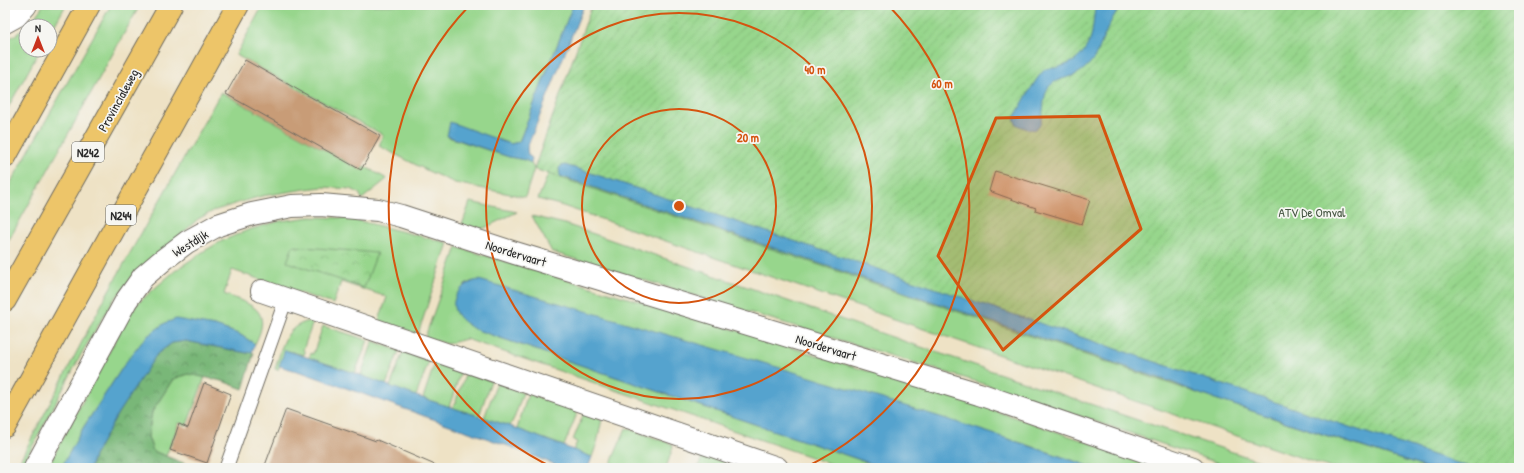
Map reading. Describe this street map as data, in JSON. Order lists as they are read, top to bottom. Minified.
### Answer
{"streets":{"main road":["Provincialeweg","N242","N244"],"street":["Westdijk","Noordervaart"]},"crossings":[["Westdijk","Noordervaart"]],"parks":["ATV De Omval"],"north":"top","rings":["40 m","60 m","20 m"]}
